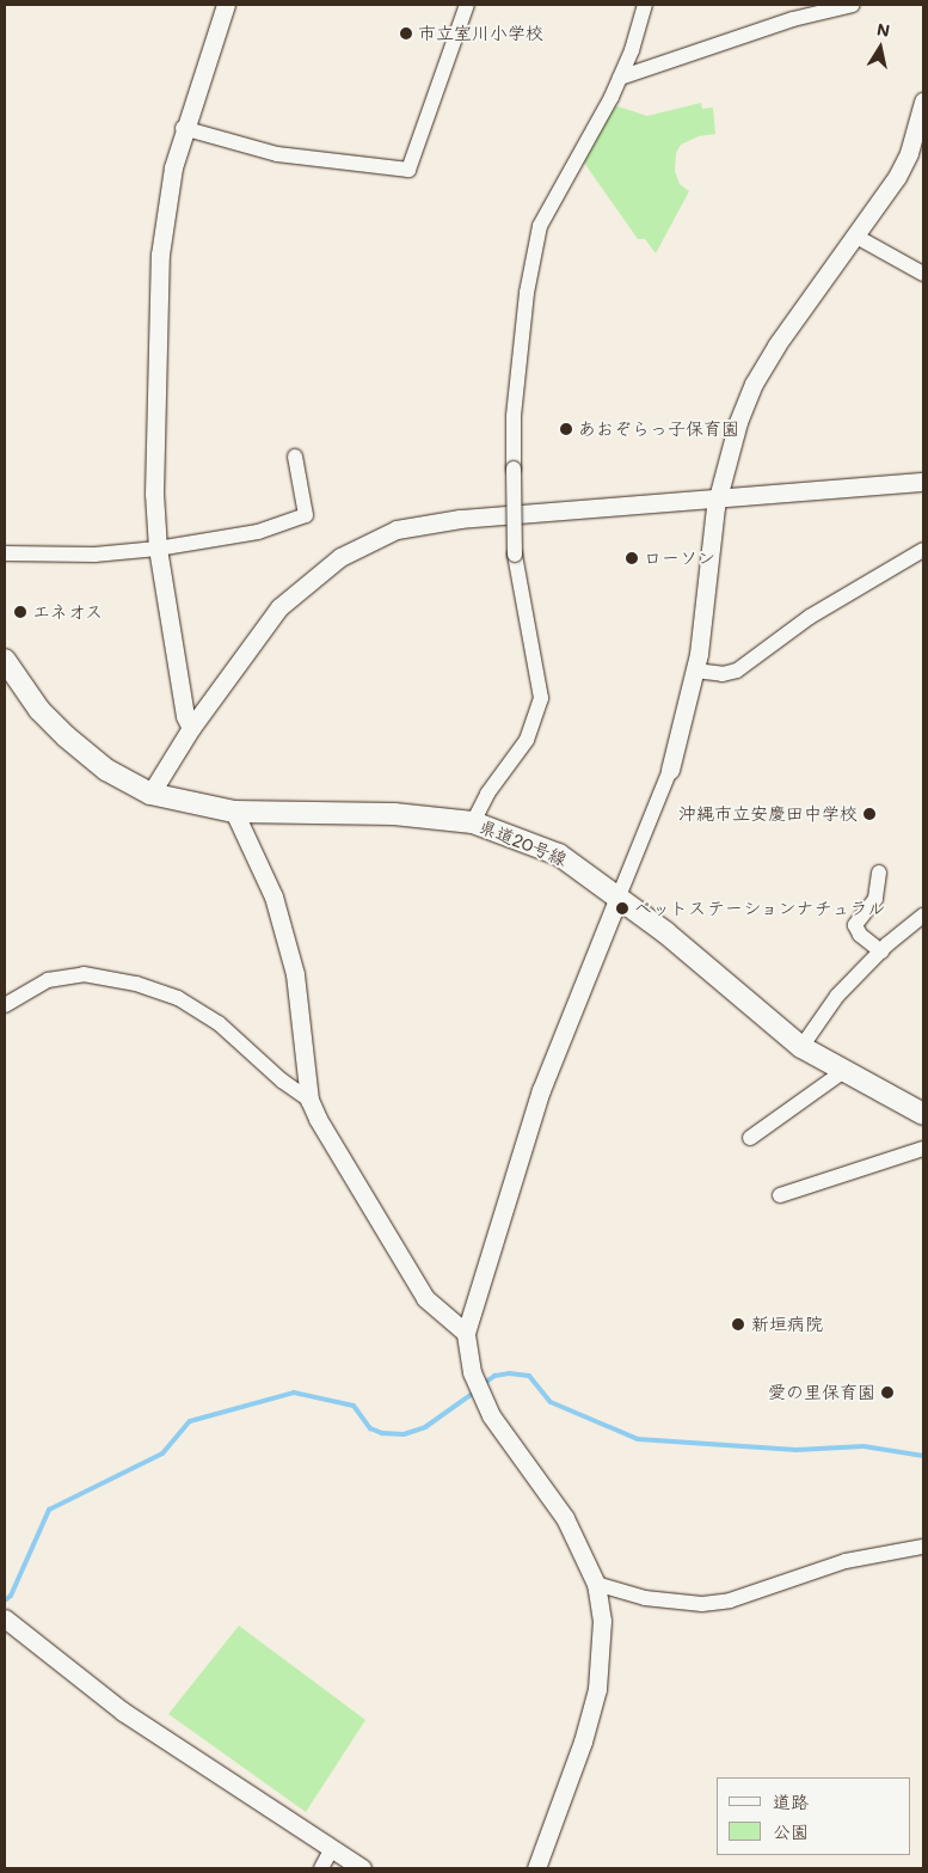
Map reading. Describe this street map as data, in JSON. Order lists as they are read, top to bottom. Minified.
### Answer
{"streets":{"main road":["県道20号線"]},"places":["市立室川小学校","あおぞらっ子保育園","ローソン","エネオス","沖縄市立安慶田中学校","ペットステーションナチュラル","新垣病院","愛の里保育園"],"legend":["道路","公園"],"north":"top"}
